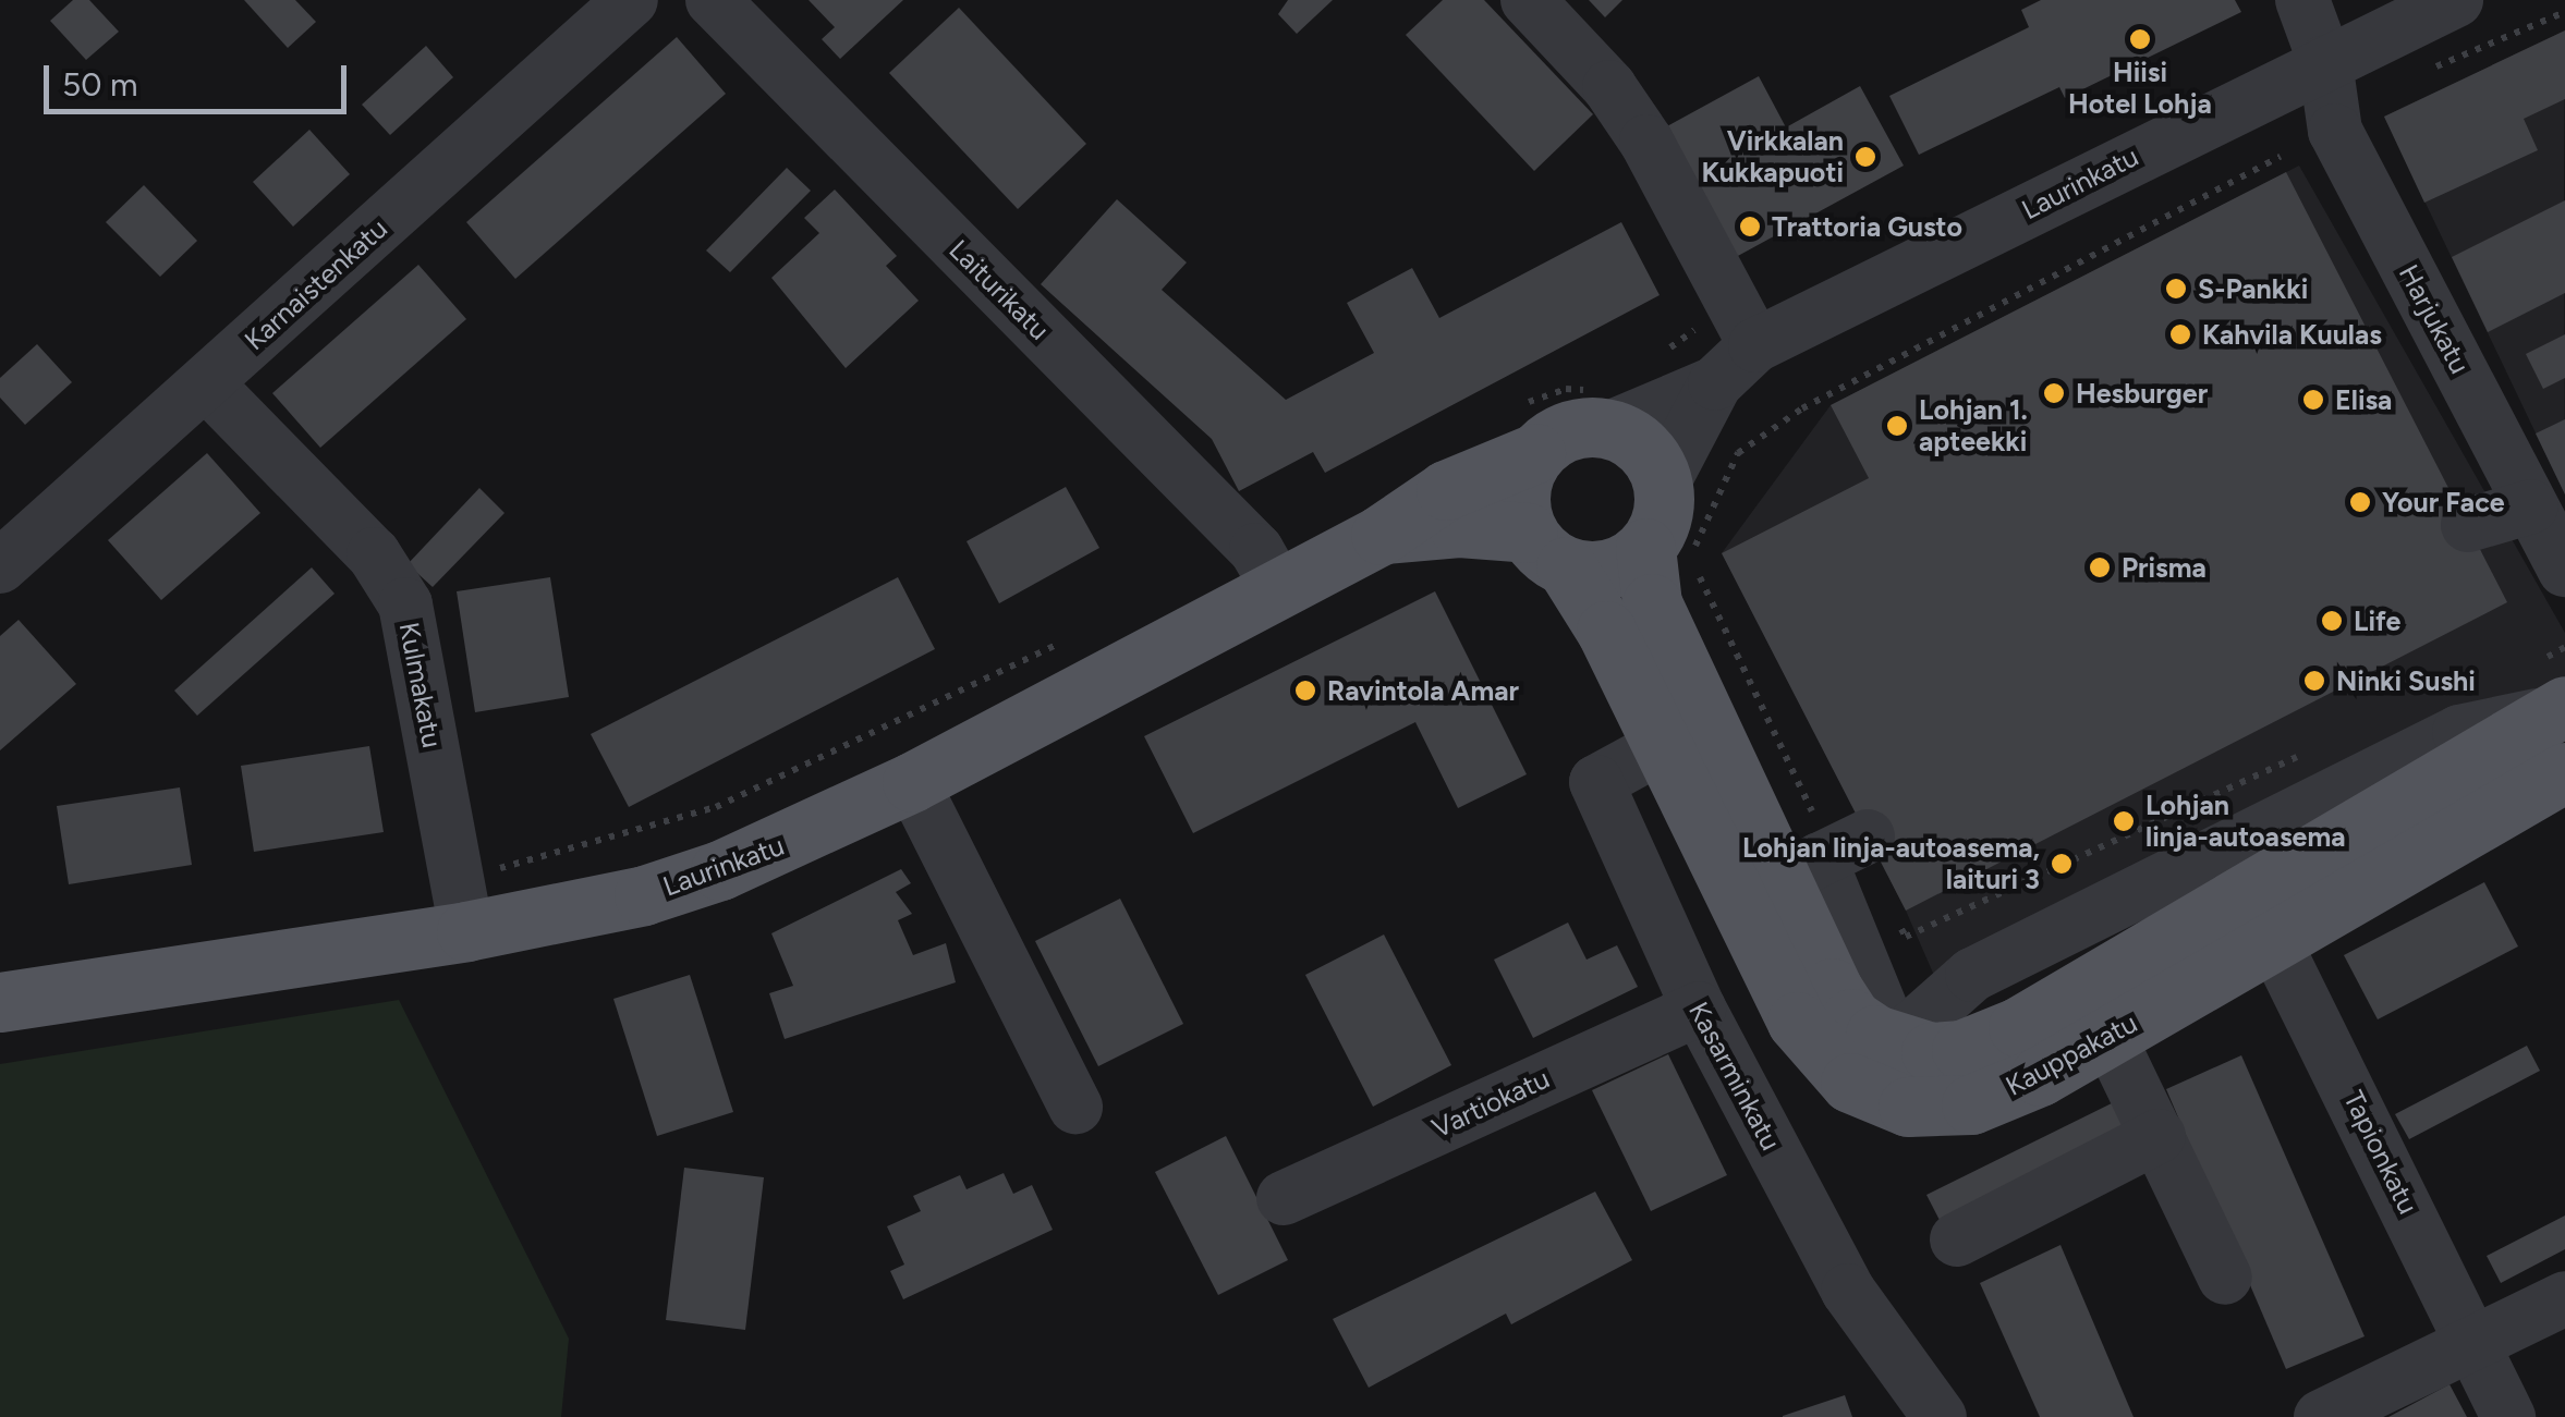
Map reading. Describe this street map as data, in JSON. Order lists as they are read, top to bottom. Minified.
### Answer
{"streets":{"main road":["Laurinkatu","Kauppakatu"],"street":["Karnaistenkatu","Laiturikatu","Harjukatu","Kulmakatu","Kasarminkatu","Vartiokatu","Tapionkatu"]},"crossings":[["Laurinkatu","Laiturikatu"],["Laurinkatu","Harjukatu"],["Laurinkatu","Kulmakatu"],["Laurinkatu","Kauppakatu"],["Karnaistenkatu","Kulmakatu"],["Kauppakatu","Kasarminkatu"],["Kauppakatu","Tapionkatu"],["Kasarminkatu","Vartiokatu"]],"places":["Hiisi Hotel Lohja","Virkkalan Kukkapuoti","Trattoria Gusto","S-Pankki","Kahvila Kuulas","Hesburger","Elisa","Lohjan 1. apteekki","Your Face","Prisma","Life","Ninki Sushi","Ravintola Amar","Lohjan linja-autoasema","Lohjan linja-autoasema, laituri 3"],"scale_bar":"50 m"}
